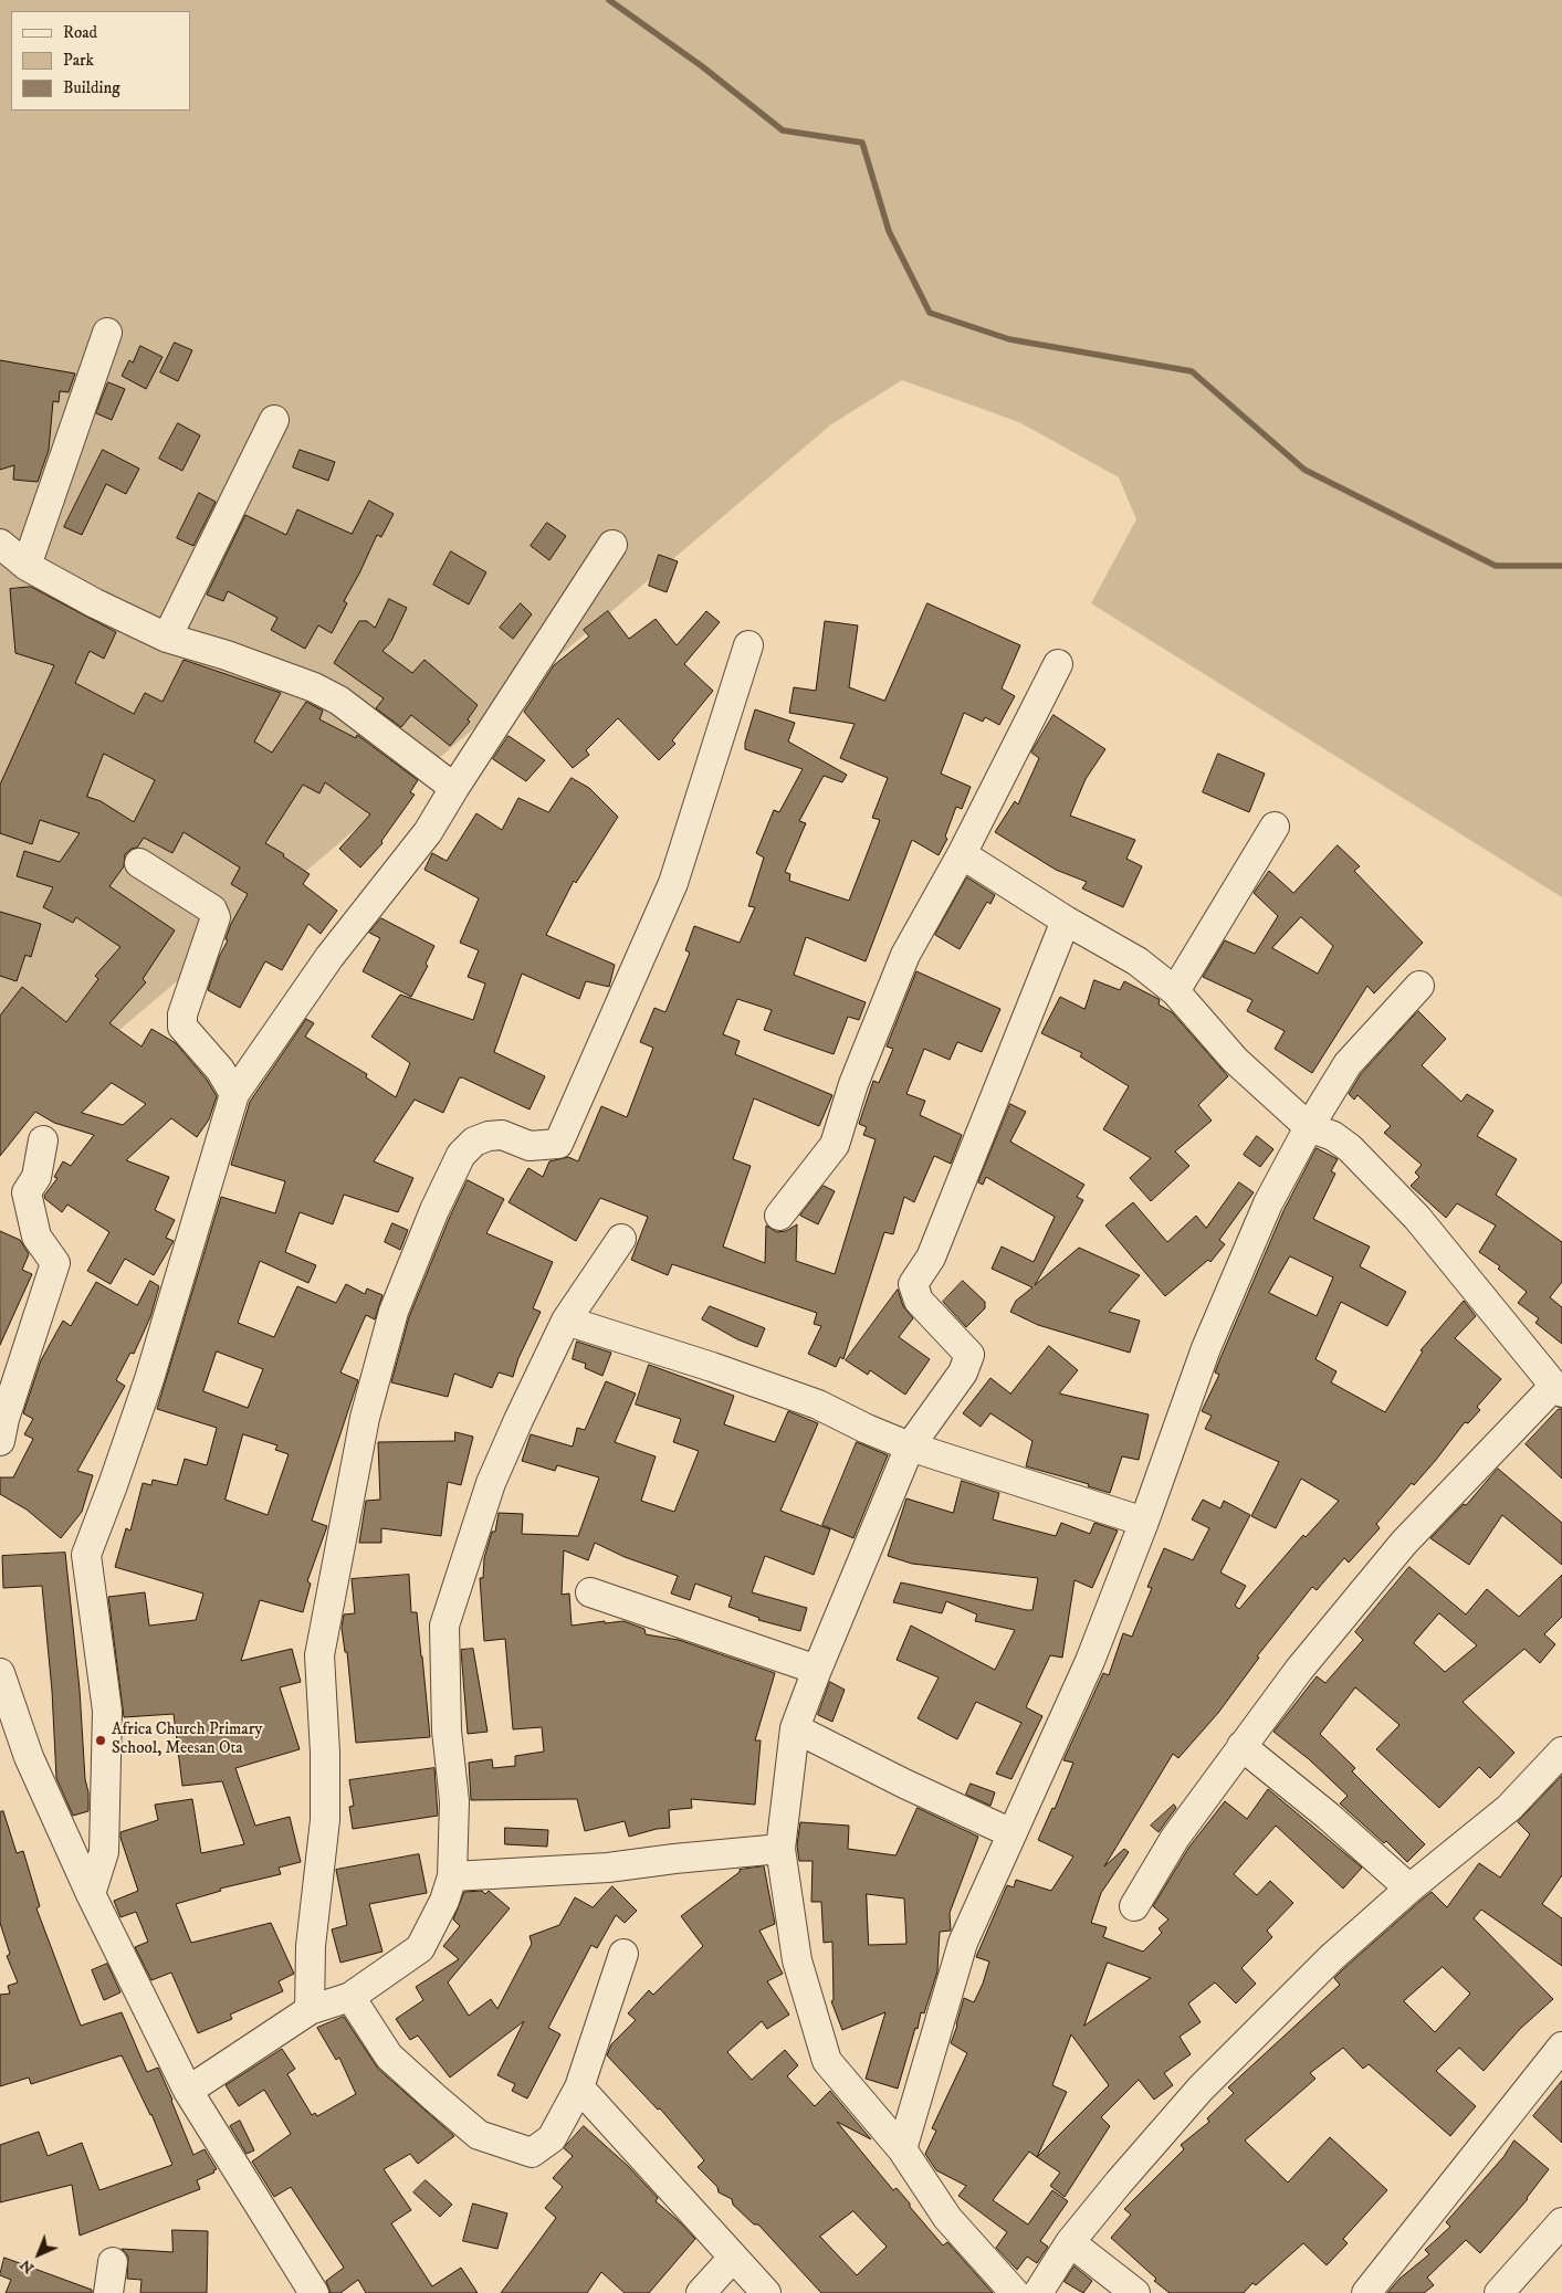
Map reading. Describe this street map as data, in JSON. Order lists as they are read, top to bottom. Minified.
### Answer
{"places":["Africa Church Primary School, Meesan Ota"],"legend":["Road","Park","Building"],"north":"bottom left"}
